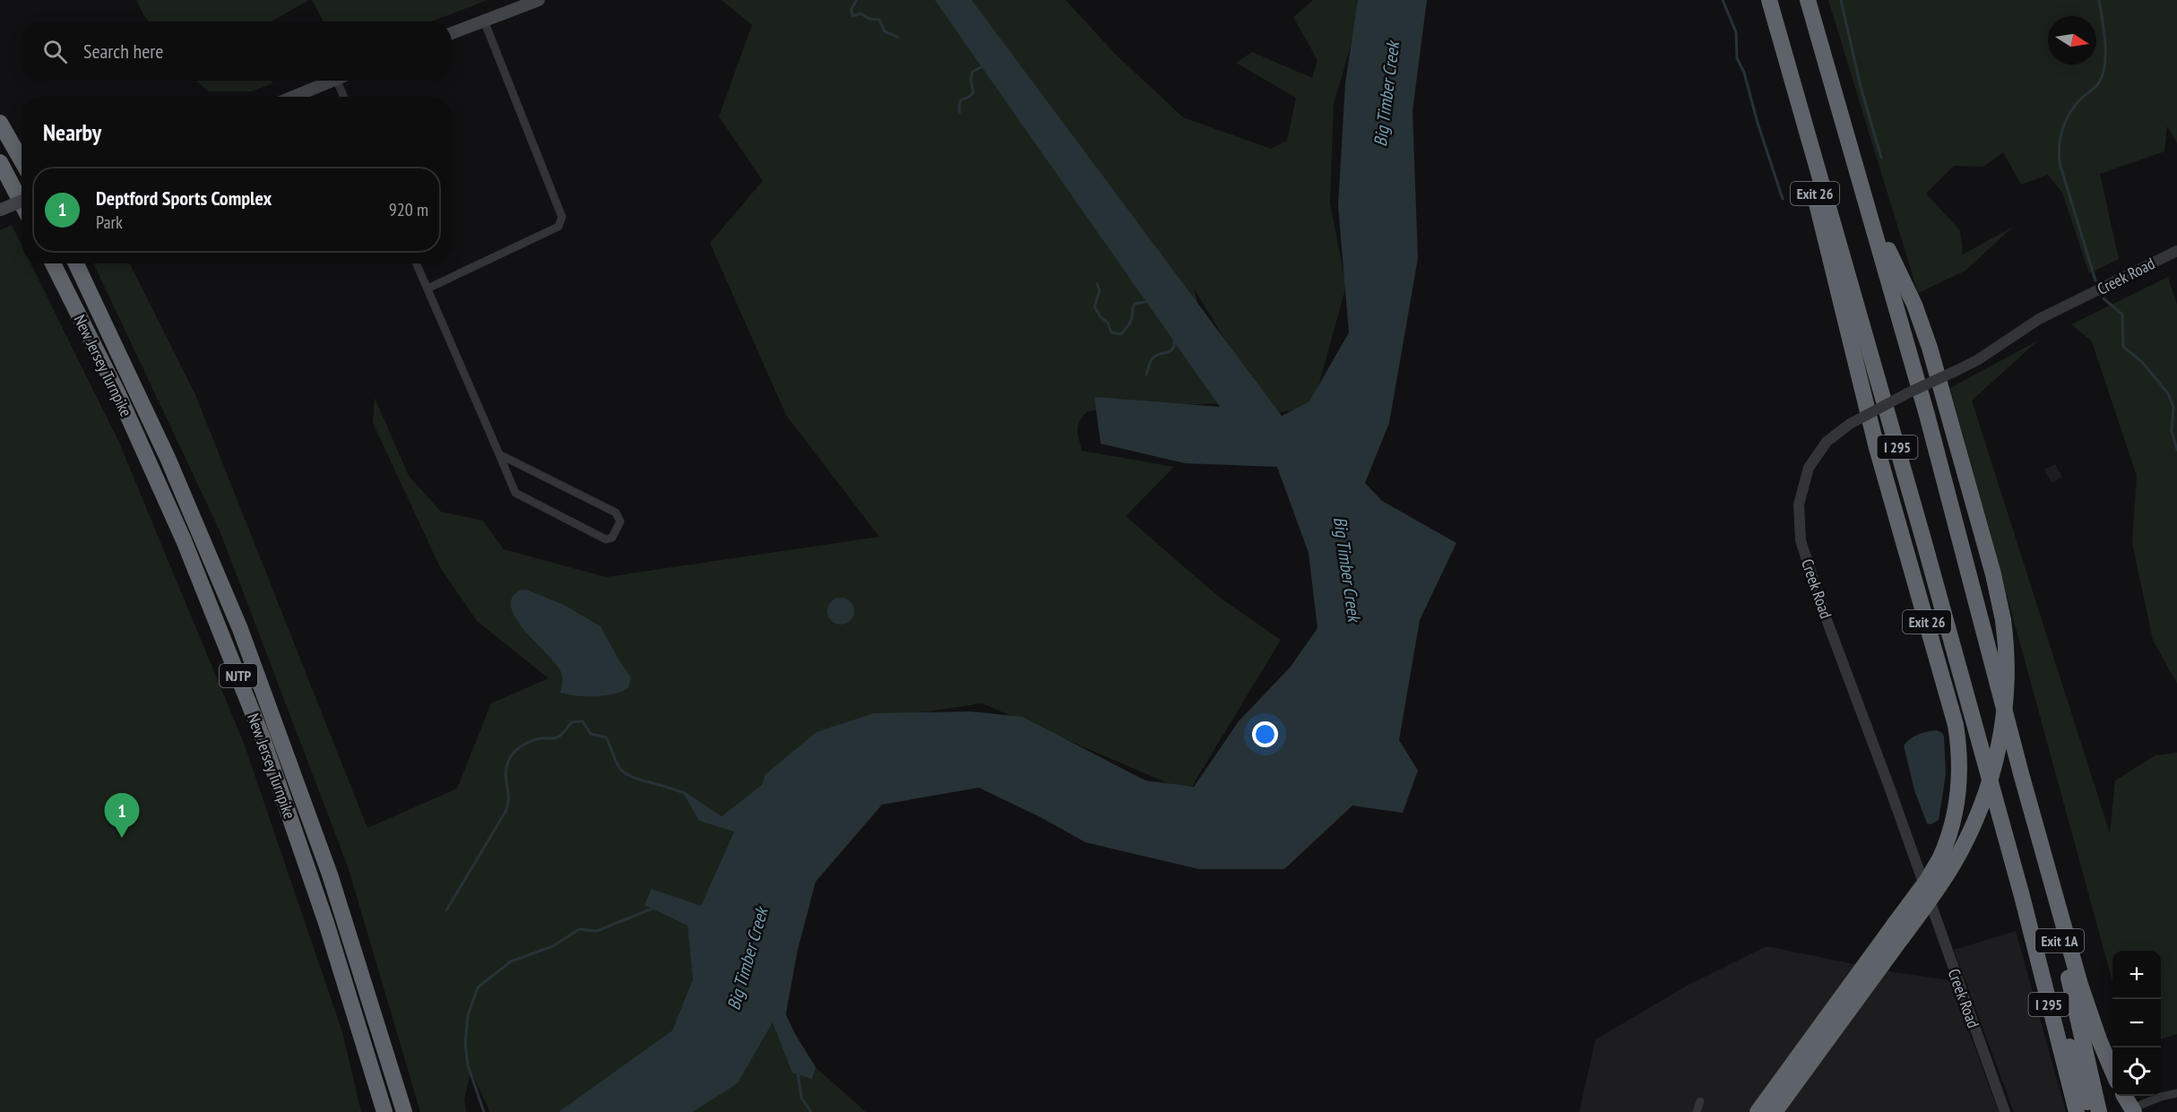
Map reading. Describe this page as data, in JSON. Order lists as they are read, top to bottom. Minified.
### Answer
{"streets":{"highway":["Exit 26","New Jersey Turnpike","I 295","NJTP","Exit 1A"],"street":["Creek Road"]},"crossings":[["Exit 26","I 295"],["I 295","Exit 1A"]],"water":["Big Timber Creek"],"north":"right","page":{"search":"Search here","heading":"Nearby","list":[{"mark":"1","name":"Deptford Sports Complex","note":"Park","value":"920 m"}],"pins":"1","map_buttons":["+","−"]}}
